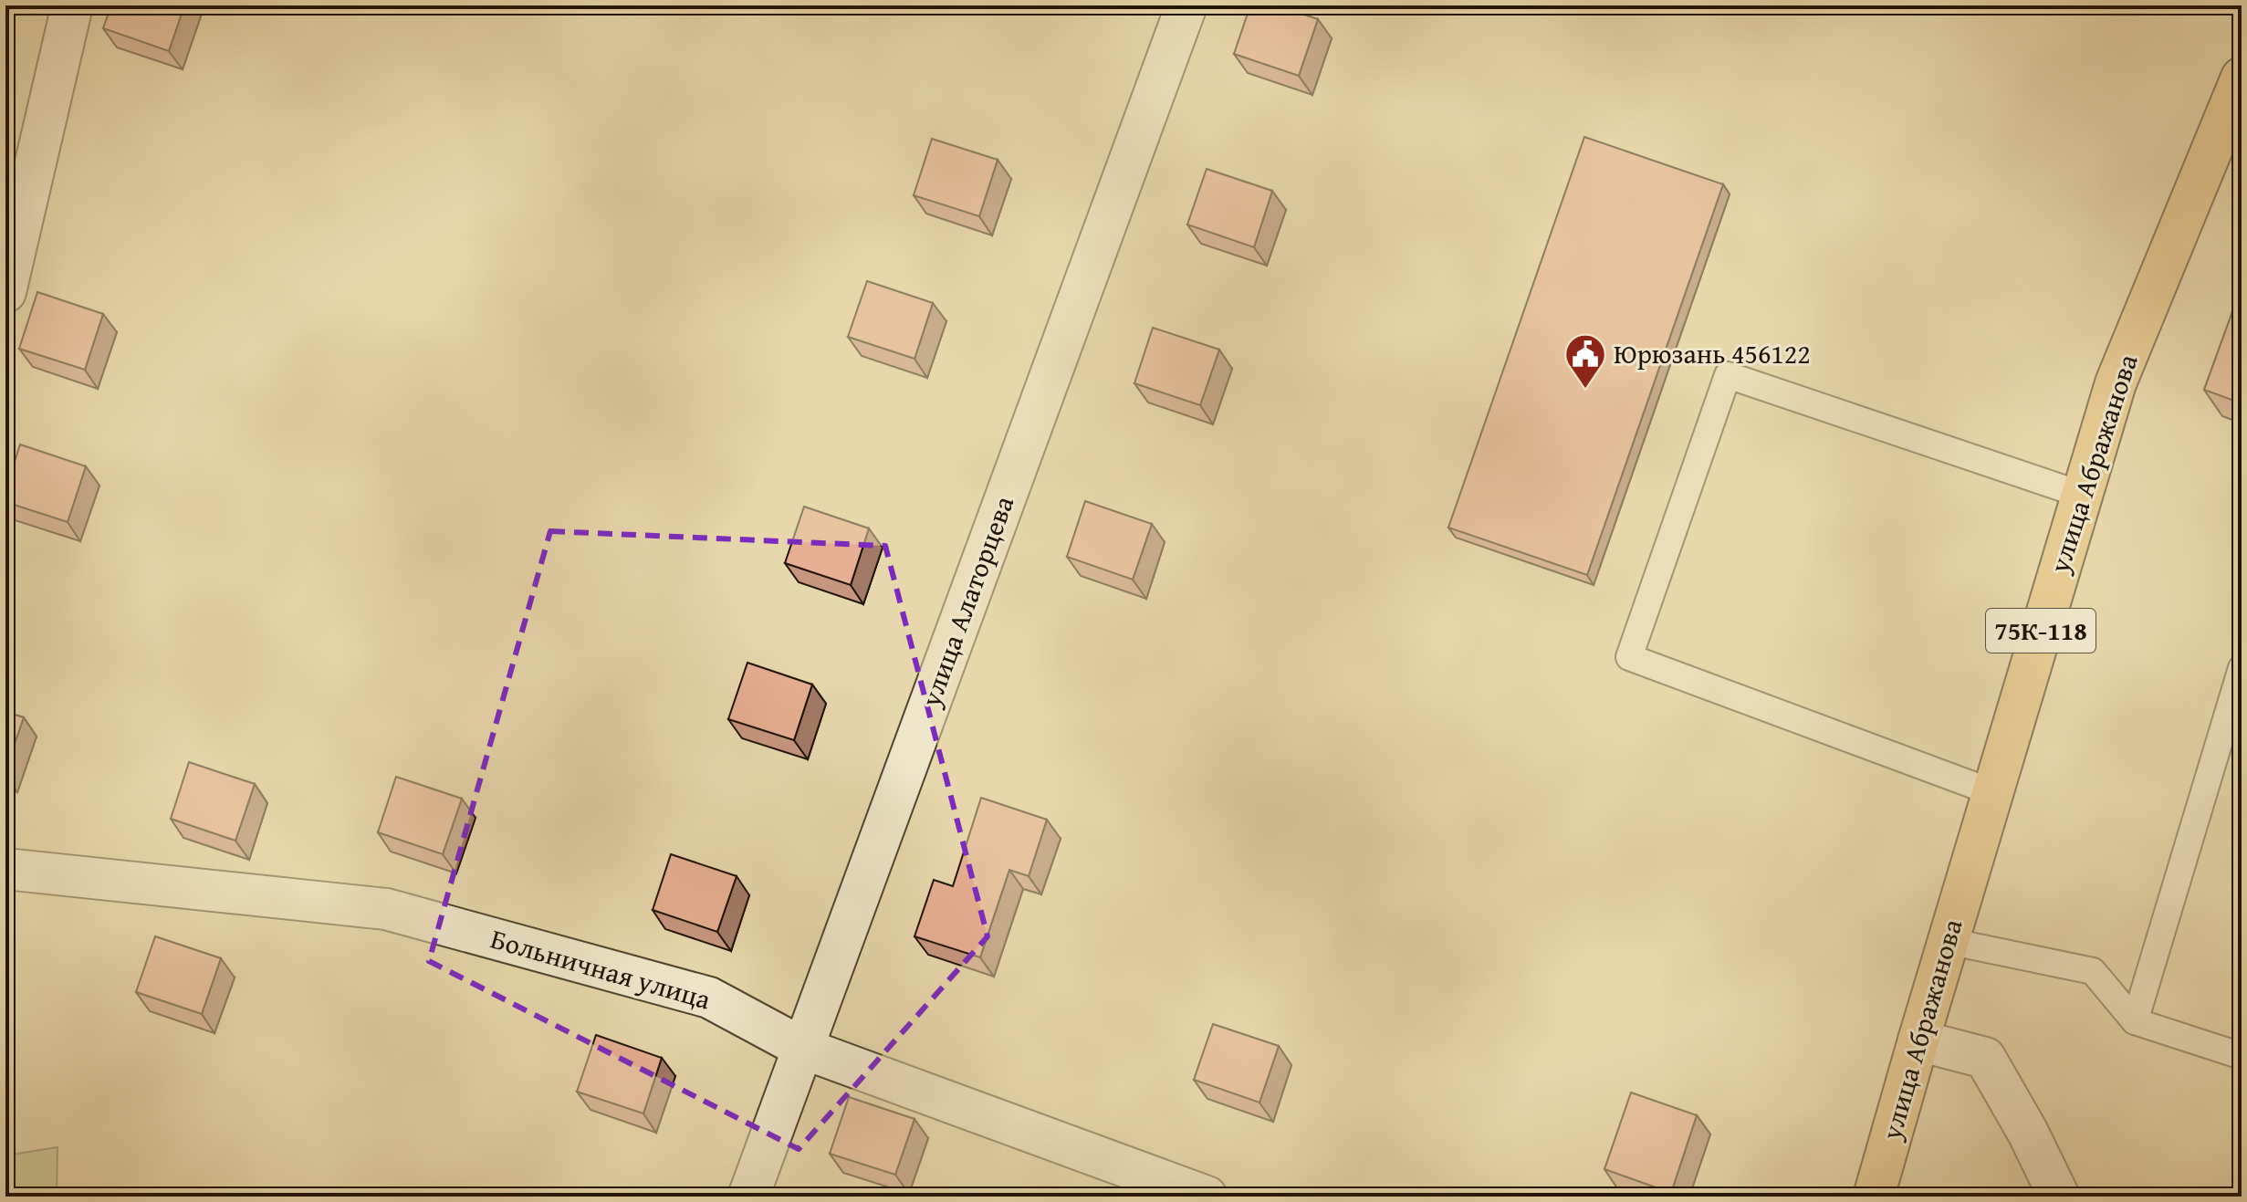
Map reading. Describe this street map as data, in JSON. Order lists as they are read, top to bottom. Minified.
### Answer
{"streets":{"main road":["улица Абражанова","75К-118"],"street":["улица Алаторцева","Больничная улица"]},"crossings":[["улица Алаторцева","Больничная улица"]],"places":{"public building":["Юрюзань 456122"]}}
